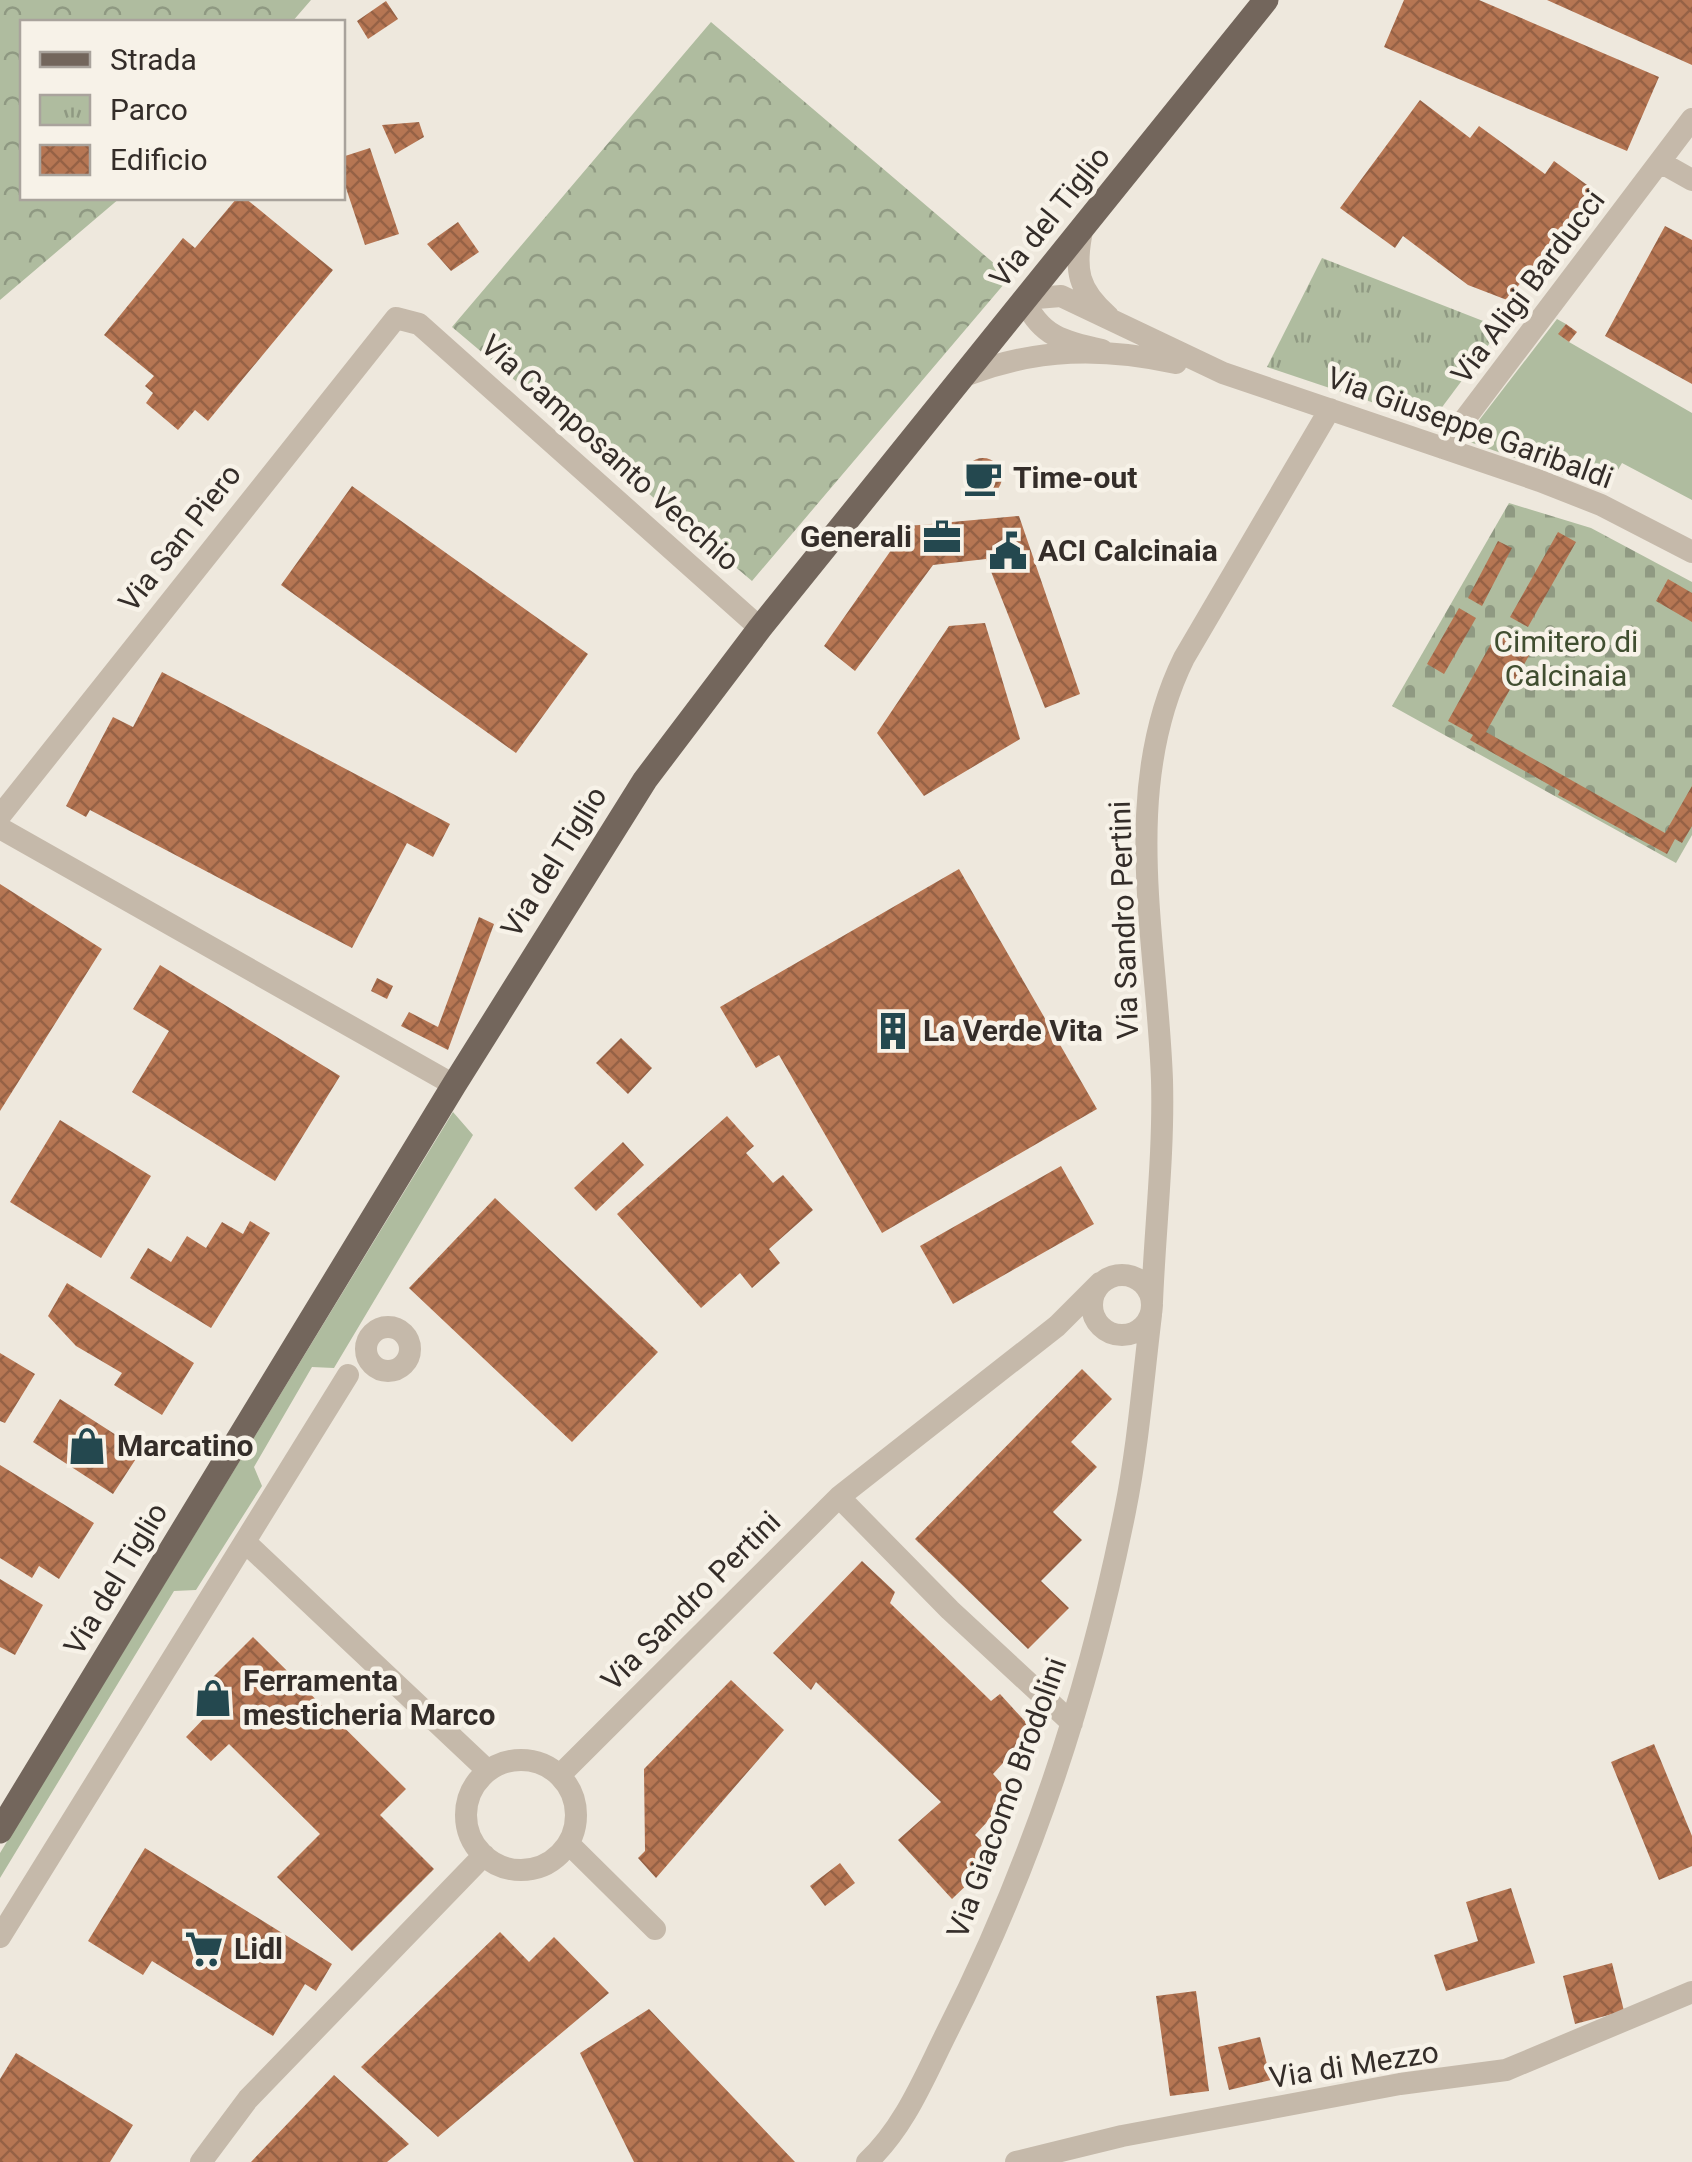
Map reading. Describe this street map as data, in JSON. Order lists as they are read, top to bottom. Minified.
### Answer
{"streets":{"main road":["Via del Tiglio"],"street":["Via Aligi Barducci","Via Giuseppe Garibaldi","Via Camposanto Vecchio","Via San Piero","Via Sandro Pertini","Via Giacomo Brodolini","Via di Mezzo"]},"crossings":[["Via del Tiglio","Via Camposanto Vecchio"],["Via Aligi Barducci","Via Giuseppe Garibaldi"],["Via Giuseppe Garibaldi","Via Sandro Pertini"],["Via Camposanto Vecchio","Via San Piero"],["Via Sandro Pertini","Via Giacomo Brodolini"]],"parks":["Cimitero di Calcinaia"],"places":{"cafe":["Time-out"],"office":["Generali"],"public building":["ACI Calcinaia"],"building":["La Verde Vita"],"shop":["Marcatino","Ferramenta mesticheria Marco"],"supermarket":["Lidl"]},"legend":["Strada","Parco","Edificio"]}
